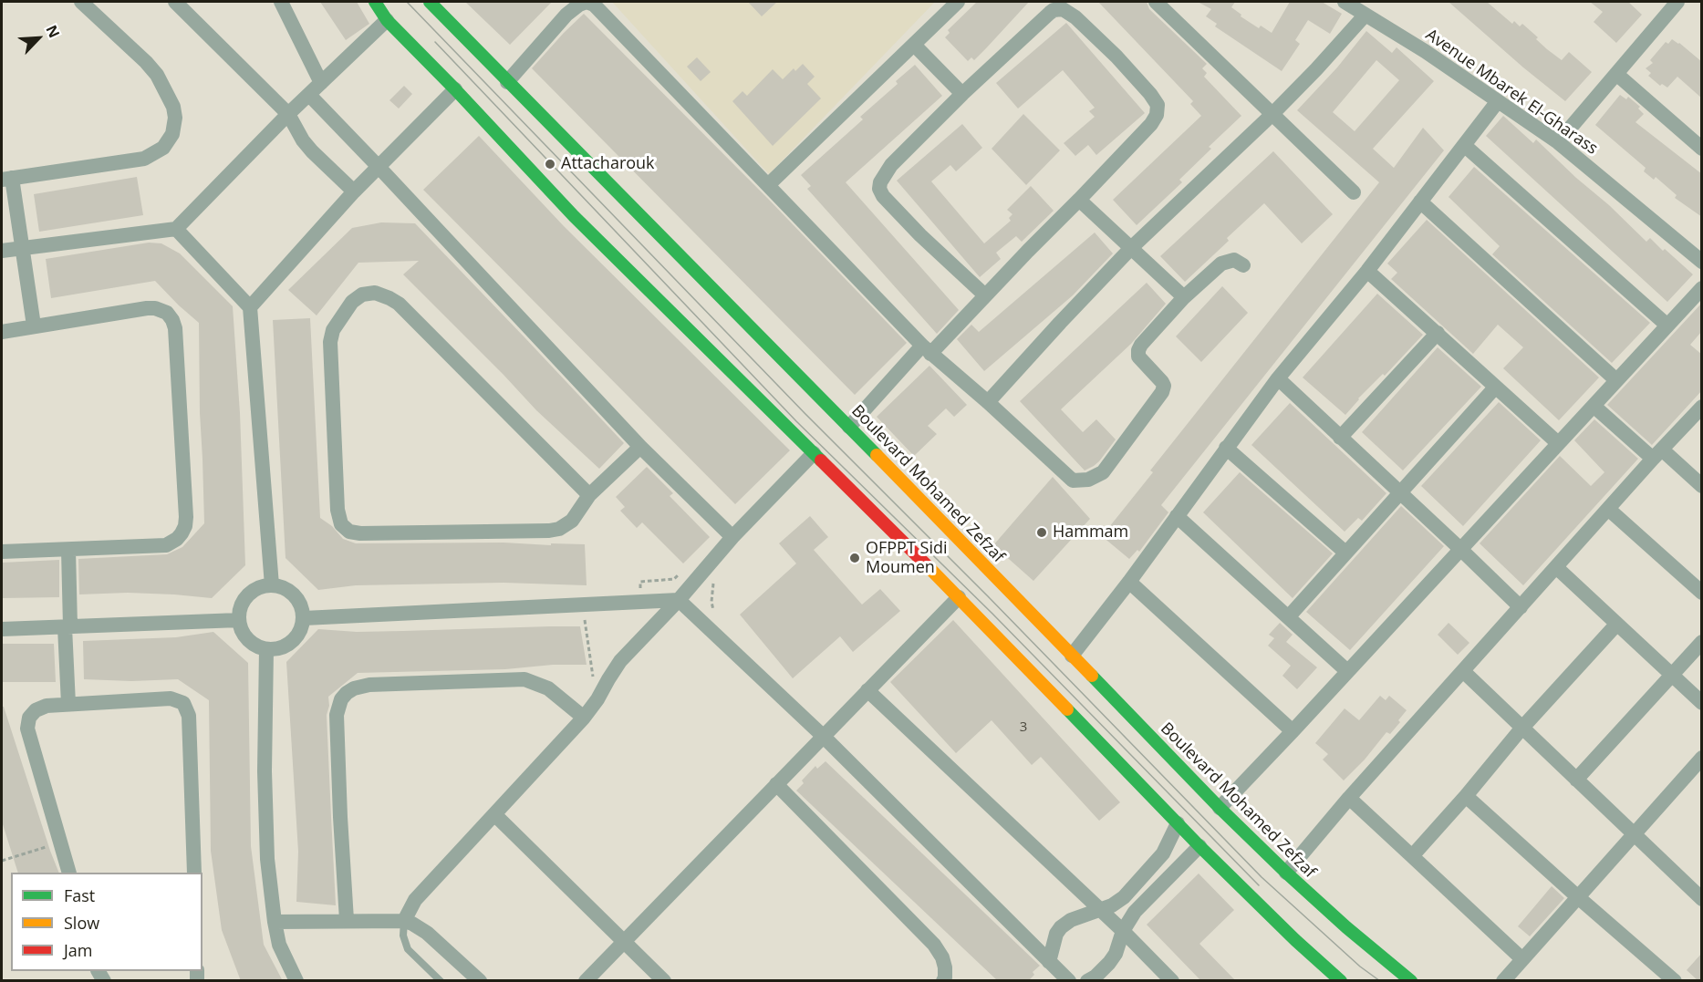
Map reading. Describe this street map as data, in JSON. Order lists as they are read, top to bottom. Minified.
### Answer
{"streets":{"main road":["Boulevard Mohamed Zefzaf"],"street":["Avenue Mbarek El-Gharass"]},"places":["Attacharouk","Hammam","OFPPT Sidi Moumen"],"house_numbers":["3"],"legend":["Fast","Slow","Jam"],"north":"top right"}
